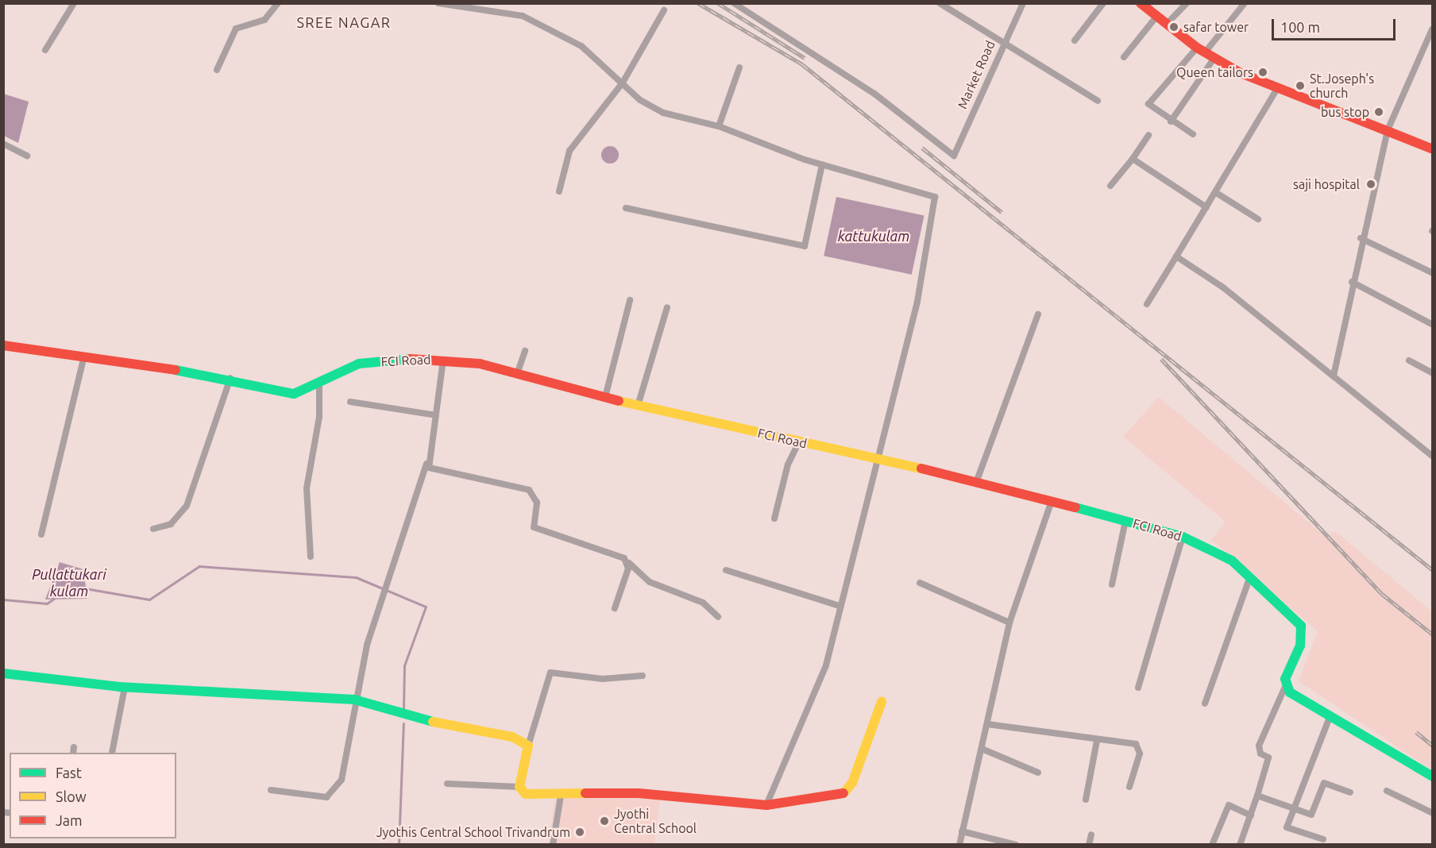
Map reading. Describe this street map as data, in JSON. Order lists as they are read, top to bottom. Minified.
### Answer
{"streets":{"street":["Market Road","FCI Road"]},"districts":["SREE NAGAR"],"water":["kattukulam","Pullattukari kulam"],"places":["safar tower","Queen tailors","St.Joseph's church","bus stop","saji hospital","Jyothi Central School","Jyothis Central School Trivandrum"],"legend":["Fast","Slow","Jam"],"scale_bar":"100 m"}
